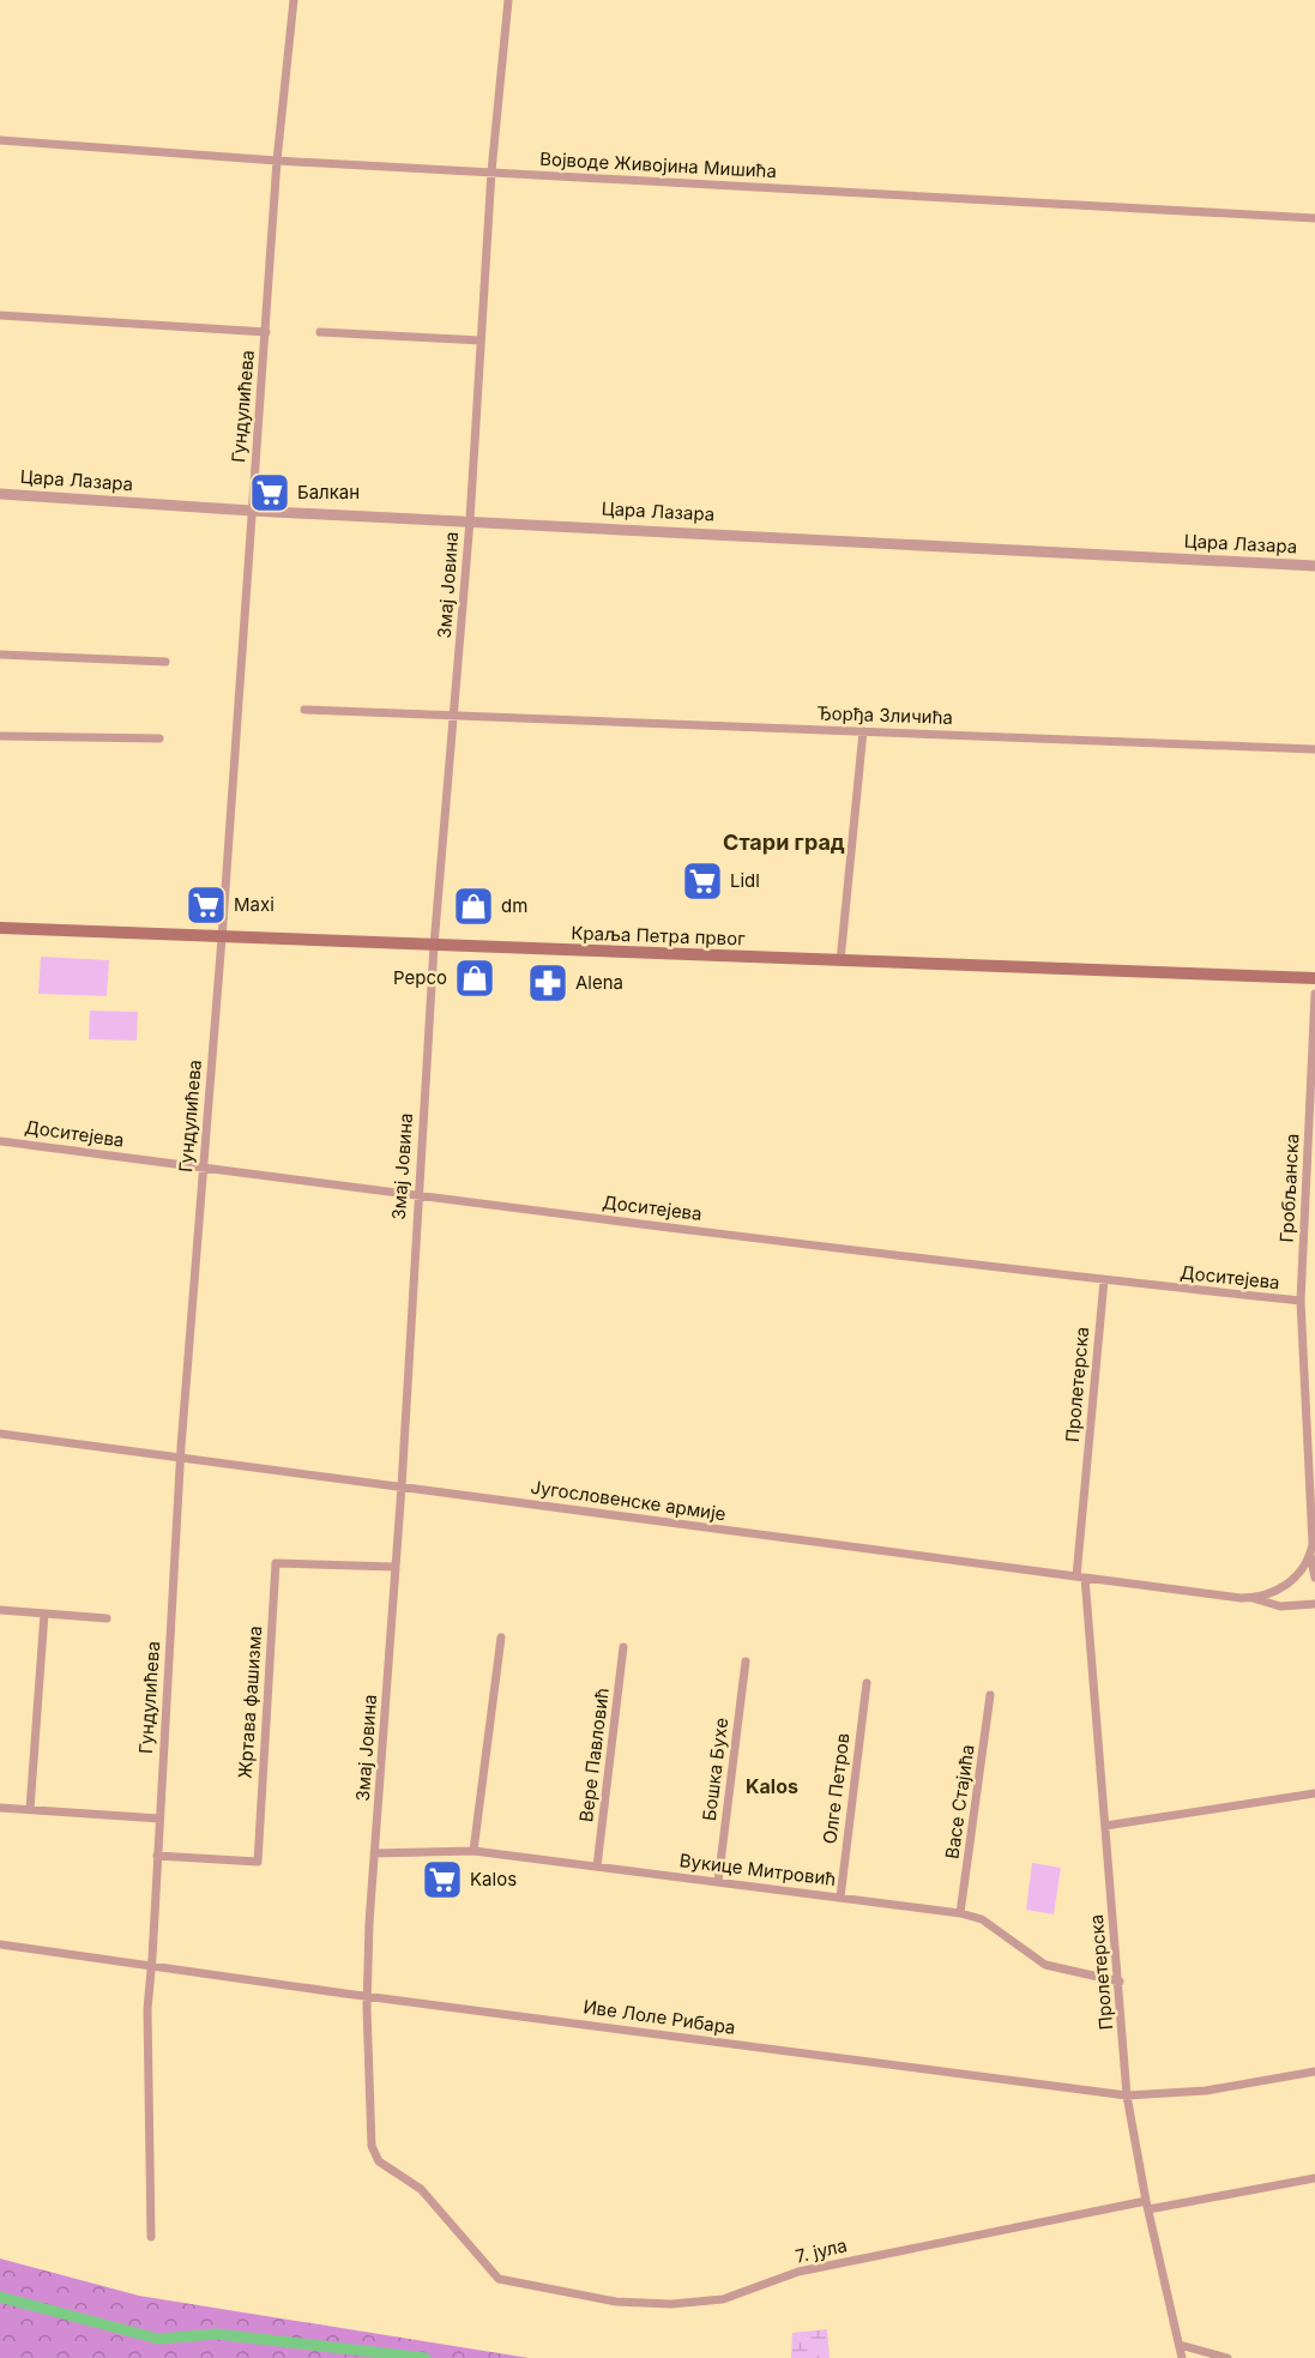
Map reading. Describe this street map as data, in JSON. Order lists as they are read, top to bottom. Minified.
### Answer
{"streets":{"main road":["Краља Петра првог"],"street":["Војводе Живојина Мишића","Гундулићева","Цара Лазара","Змај Јовина","Ђорђа Зличића","Доситејева","Гробљанска","Пролетерска","Југословенске армије","Жртава фашизма","Вере Павловић","Бошка Бухе","Олге Петров","Васе Стајића","Вукице Митровић","Иве Лоле Рибара","7. јула"]},"crossings":[["Војводе Живојина Мишића","Гундулићева"],["Војводе Живојина Мишића","Змај Јовина"],["Гундулићева","Цара Лазара"],["Гундулићева","Краља Петра првог"],["Гундулићева","Доситејева"],["Гундулићева","Југословенске армије"],["Гундулићева","Жртава фашизма"],["Гундулићева","Иве Лоле Рибара"],["Цара Лазара","Змај Јовина"],["Змај Јовина","Ђорђа Зличића"],["Змај Јовина","Краља Петра првог"],["Змај Јовина","Доситејева"],["Змај Јовина","Југословенске армије"],["Змај Јовина","Жртава фашизма"],["Змај Јовина","Вукице Митровић"],["Змај Јовина","Иве Лоле Рибара"],["Змај Јовина","7. јула"],["Доситејева","Гробљанска"],["Доситејева","Пролетерска"],["Гробљанска","Југословенске армије"],["Пролетерска","Југословенске армије"],["Пролетерска","Вукице Митровић"],["Пролетерска","Иве Лоле Рибара"],["Пролетерска","7. јула"],["Вере Павловић","Вукице Митровић"],["Бошка Бухе","Вукице Митровић"],["Олге Петров","Вукице Митровић"],["Васе Стајића","Вукице Митровић"]],"districts":["Стари град","Kalos"],"places":{"supermarket":["Балкан","Lidl","Maxi","Kalos"],"shop":["dm","Pepco"],"pharmacy":["Alena"]}}
